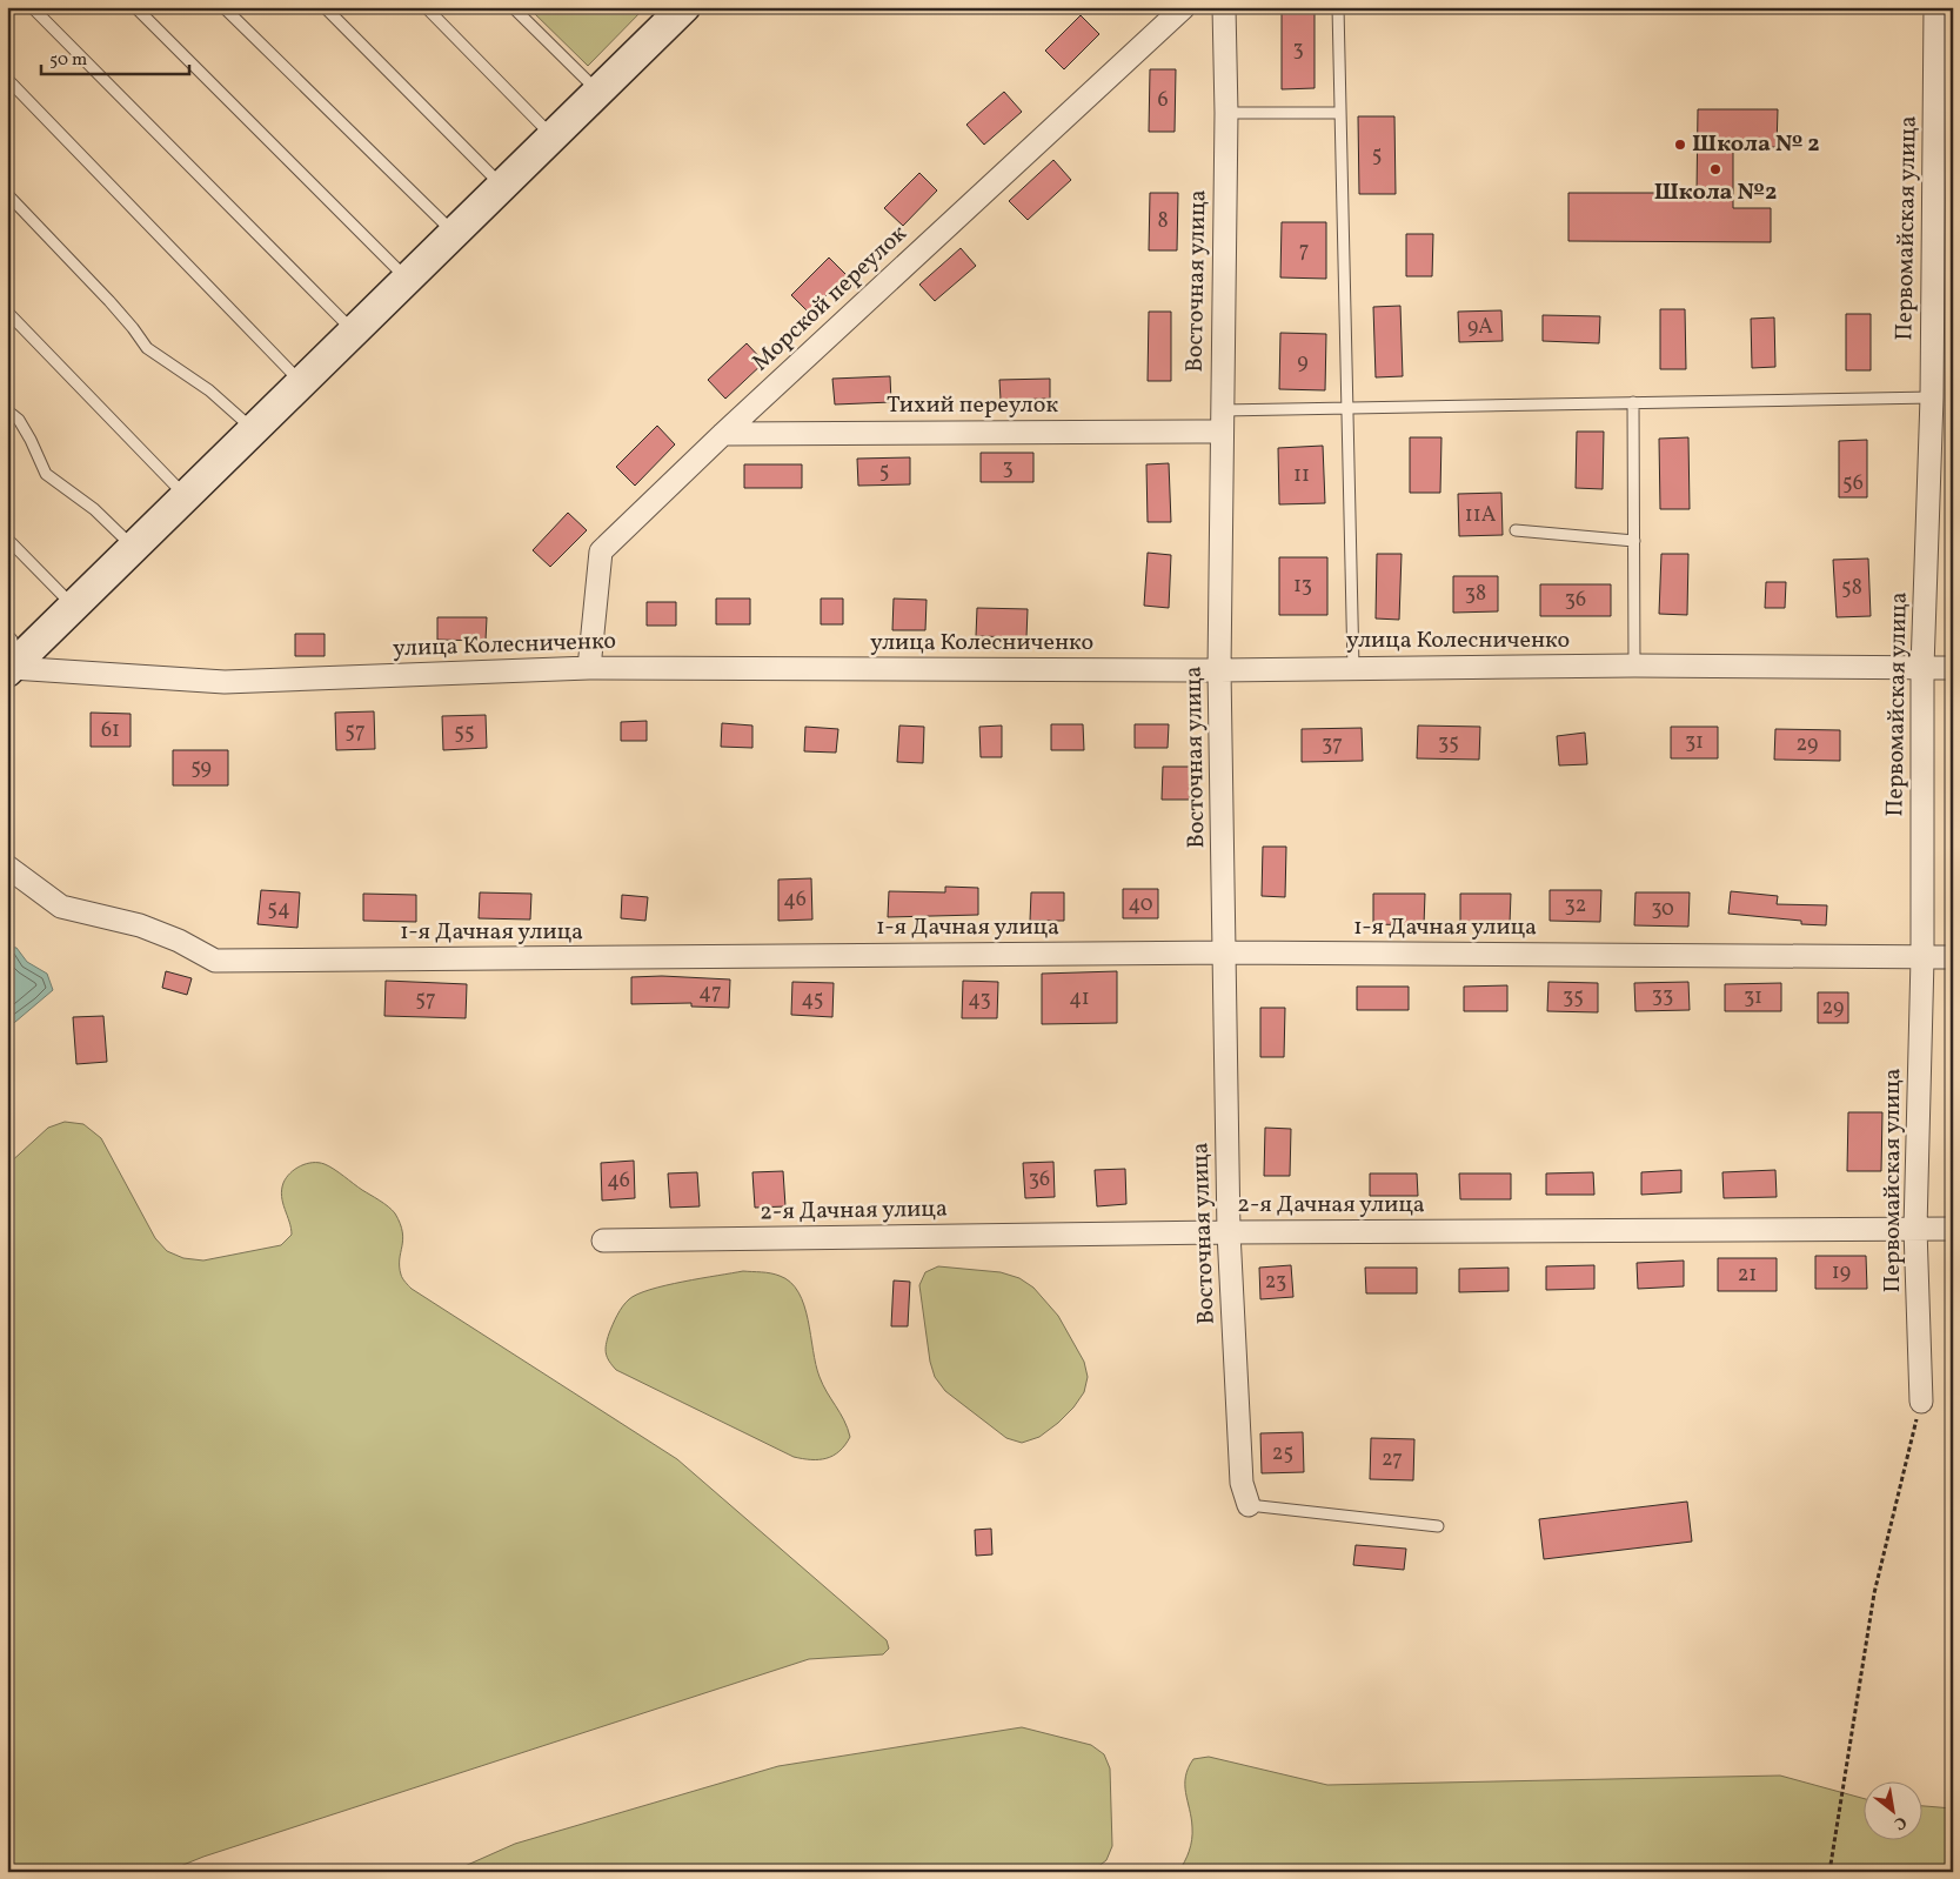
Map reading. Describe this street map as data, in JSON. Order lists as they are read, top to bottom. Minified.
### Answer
{"streets":{"street":["Первомайская улица","Восточная улица","Морской переулок","Тихий переулок","улица Колесниченко","1-я Дачная улица","2-я Дачная улица"]},"crossings":[["Первомайская улица","улица Колесниченко"],["Первомайская улица","1-я Дачная улица"],["Первомайская улица","2-я Дачная улица"],["Восточная улица","Тихий переулок"],["Восточная улица","улица Колесниченко"],["Восточная улица","1-я Дачная улица"],["Восточная улица","2-я Дачная улица"],["Морской переулок","Тихий переулок"],["Морской переулок","улица Колесниченко"]],"places":["Школа № 2","Школа №2"],"house_numbers":["3","6","5","8","7","9А","9","3","5","11","56","11А","13","58","38","36","61","57","55","31","35","37","29","59","46","40","32","54","30","47","33","35","31","41","57","45","43","29","36","46","19","21","23","25","27"],"scale_bar":"50 m","north":"bottom right"}
